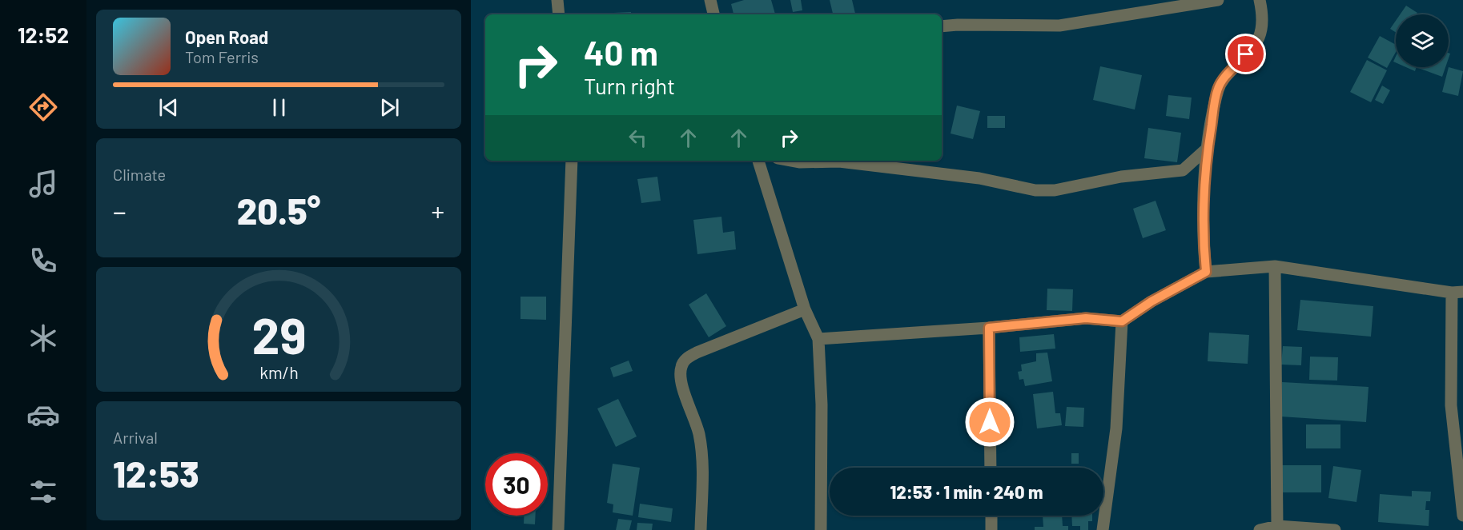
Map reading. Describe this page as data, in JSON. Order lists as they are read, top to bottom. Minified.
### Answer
{"page":{"tabs":"12:52","turn":["40 m","Turn right"],"song":["Open Road","Tom Ferris"],"tile":["Climate",["Arrival","12:53"]],"heat":["−","20.5°","+"],"limit":"30","trip":"12:53 · 1 min · 240 m","gauge":["29","km/h"]}}
